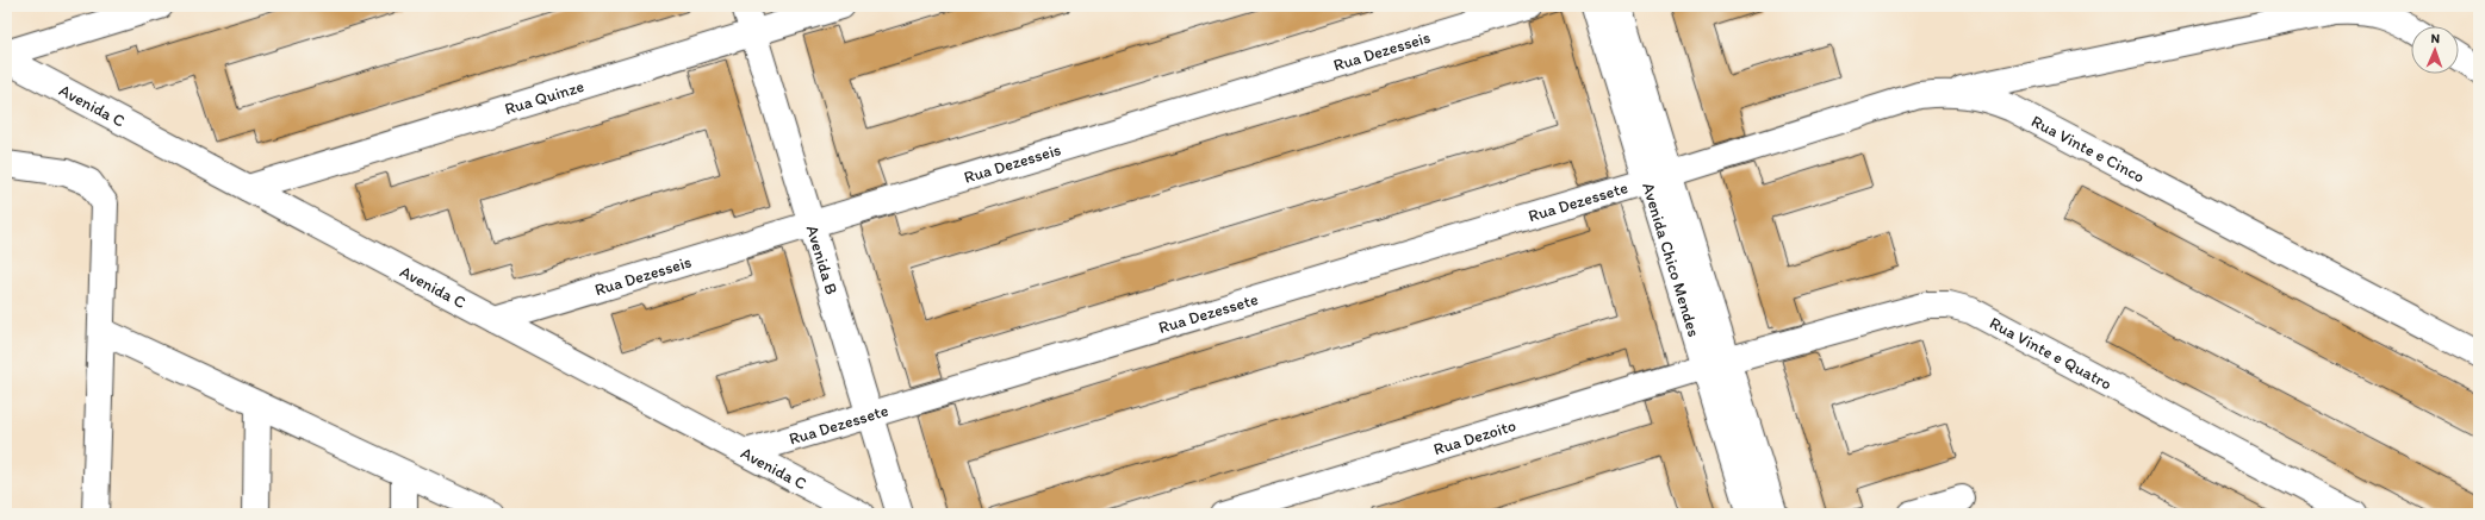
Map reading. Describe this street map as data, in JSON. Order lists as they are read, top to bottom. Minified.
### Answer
{"streets":{"street":["Rua Dezesseis","Rua Quinze","Avenida C","Rua Vinte e Cinco","Rua Dezessete","Avenida B","Avenida Chico Mendes","Rua Vinte e Quatro","Rua Dezoito"]},"crossings":[["Rua Dezesseis","Avenida C"],["Rua Dezesseis","Avenida B"],["Rua Quinze","Avenida C"],["Rua Quinze","Avenida B"],["Avenida C","Rua Dezessete"],["Rua Vinte e Cinco","Rua Dezessete"],["Rua Vinte e Cinco","Avenida Chico Mendes"],["Rua Dezessete","Avenida B"],["Rua Dezessete","Avenida Chico Mendes"],["Avenida Chico Mendes","Rua Vinte e Quatro"],["Avenida Chico Mendes","Rua Dezoito"],["Rua Vinte e Quatro","Rua Dezoito"]],"north":"top"}
